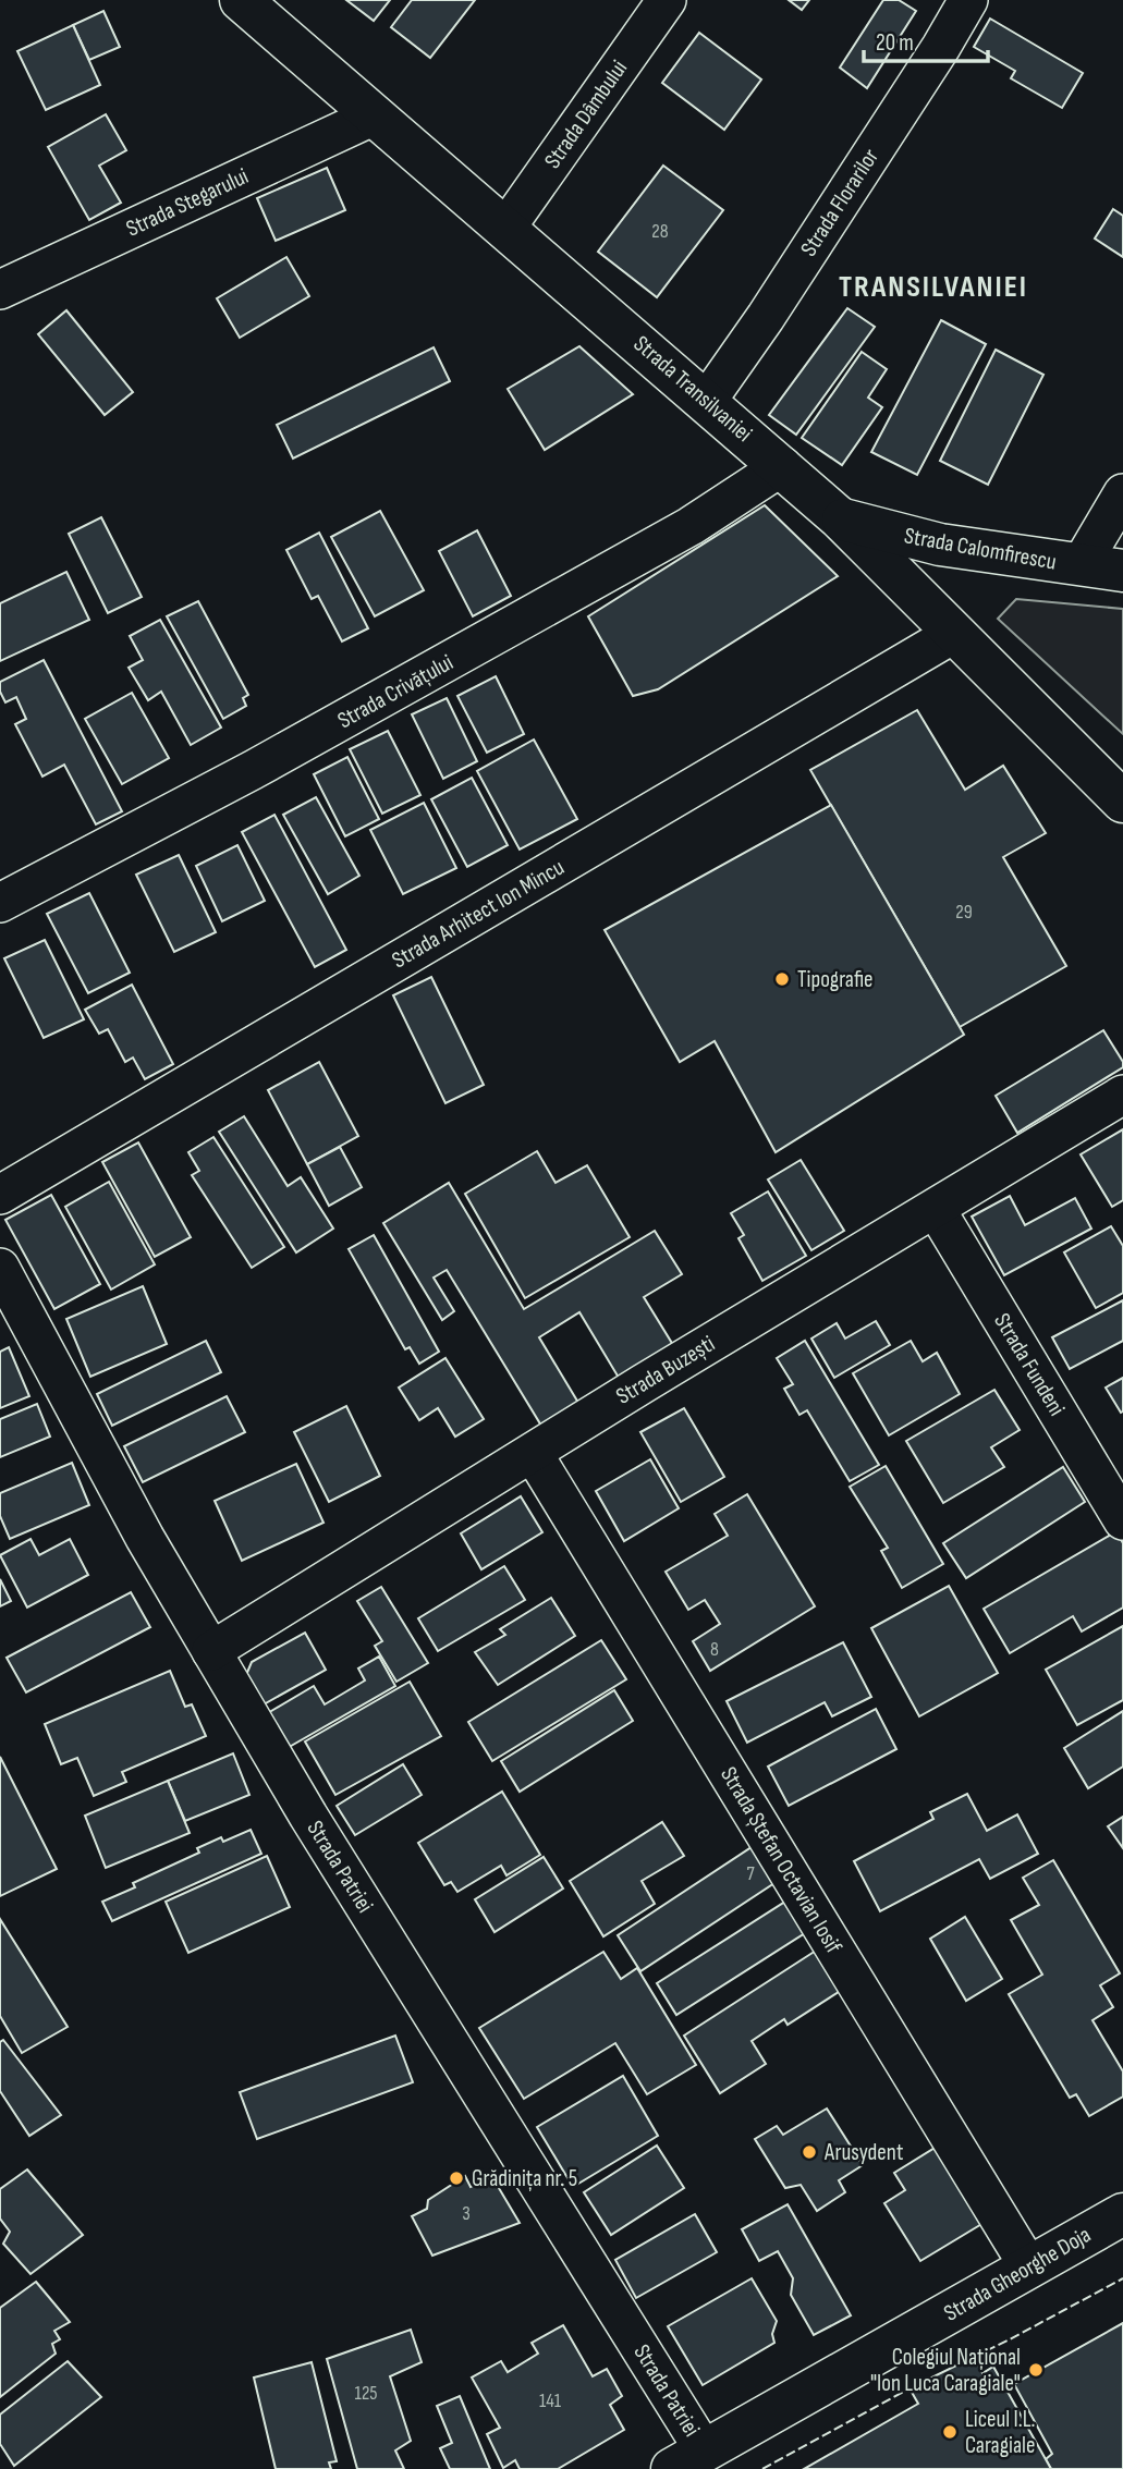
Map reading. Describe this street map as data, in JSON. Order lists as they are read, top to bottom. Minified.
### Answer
{"streets":{"main road":["Strada Transilvaniei","Strada Calomfirescu","Strada Gheorghe Doja"],"street":["Strada Dâmbului","Strada Stegarului","Strada Florarilor","Strada Crivățului","Strada Arhitect Ion Mincu","Strada Fundeni","Strada Buzești","Strada Ștefan Octavian Iosif","Strada Patriei"]},"crossings":[["Strada Dâmbului","Strada Transilvaniei"],["Strada Stegarului","Strada Transilvaniei"],["Strada Florarilor","Strada Transilvaniei"],["Strada Transilvaniei","Strada Calomfirescu"],["Strada Transilvaniei","Strada Crivățului"],["Strada Transilvaniei","Strada Arhitect Ion Mincu"],["Strada Fundeni","Strada Buzești"],["Strada Buzești","Strada Ștefan Octavian Iosif"],["Strada Buzești","Strada Patriei"],["Strada Ștefan Octavian Iosif","Strada Gheorghe Doja"],["Strada Patriei","Strada Gheorghe Doja"]],"districts":["TRANSILVANIEI"],"places":["Tipografie","Arusydent","Grădinița nr. 5","Colegiul Național \"Ion Luca Caragiale\"","Liceul I.L. Caragiale"],"house_numbers":["28","29","8","7","3","125","141"],"scale_bar":"20 m"}
